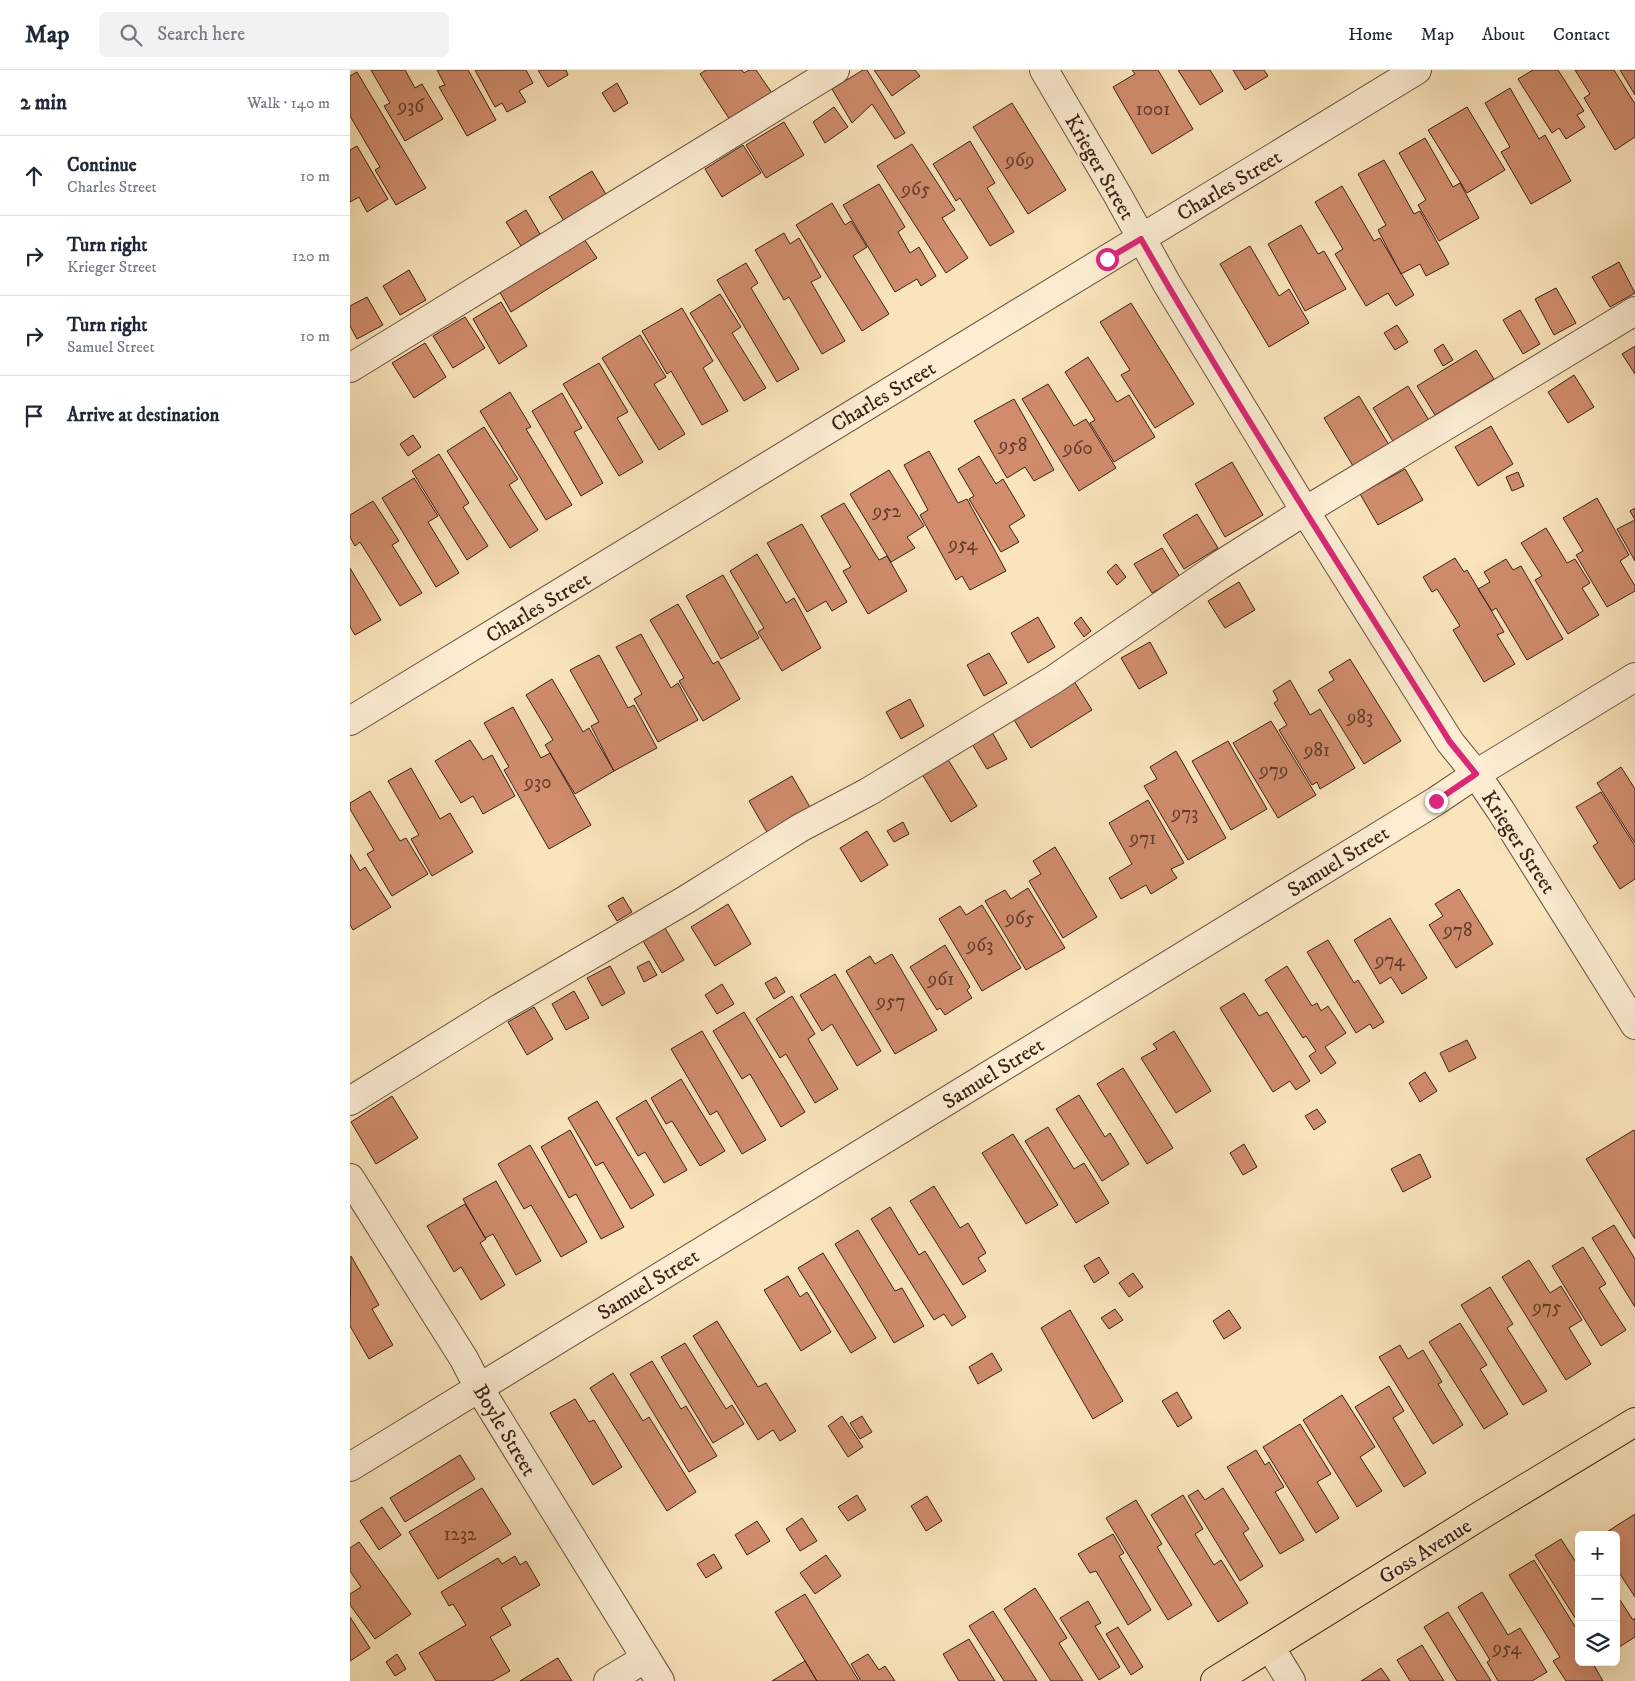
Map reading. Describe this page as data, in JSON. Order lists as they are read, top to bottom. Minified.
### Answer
{"streets":{"main road":["Goss Avenue"],"street":["Krieger Street","Charles Street","Samuel Street","Boyle Street"]},"crossings":[["Krieger Street","Charles Street"],["Krieger Street","Samuel Street"],["Samuel Street","Boyle Street"]],"house_numbers":["936","1001","969","965","958","960","952","954","983","981","979","930","973","971","965","978","963","974","961","957","975","1232","954"],"page":{"header":"Map","search":"Search here","nav":["Home","Map","About","Contact"],"heading":["2 min","Walk · 140 m"],"list":[["Continue","Charles Street","10 m"],["Turn right","Krieger Street","120 m"],["Turn right","Samuel Street","10 m"],"Arrive at destination"],"map_buttons":["+","−"]}}
